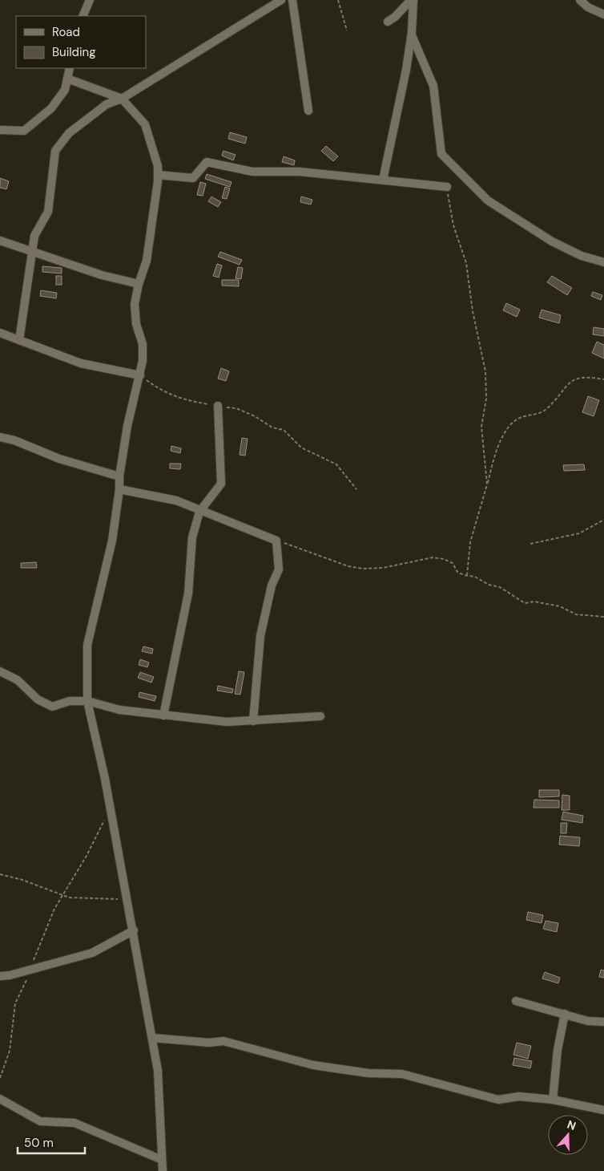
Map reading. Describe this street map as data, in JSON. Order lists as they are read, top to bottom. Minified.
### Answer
{"legend":["Road","Building"],"scale_bar":"50 m","north":"top"}
